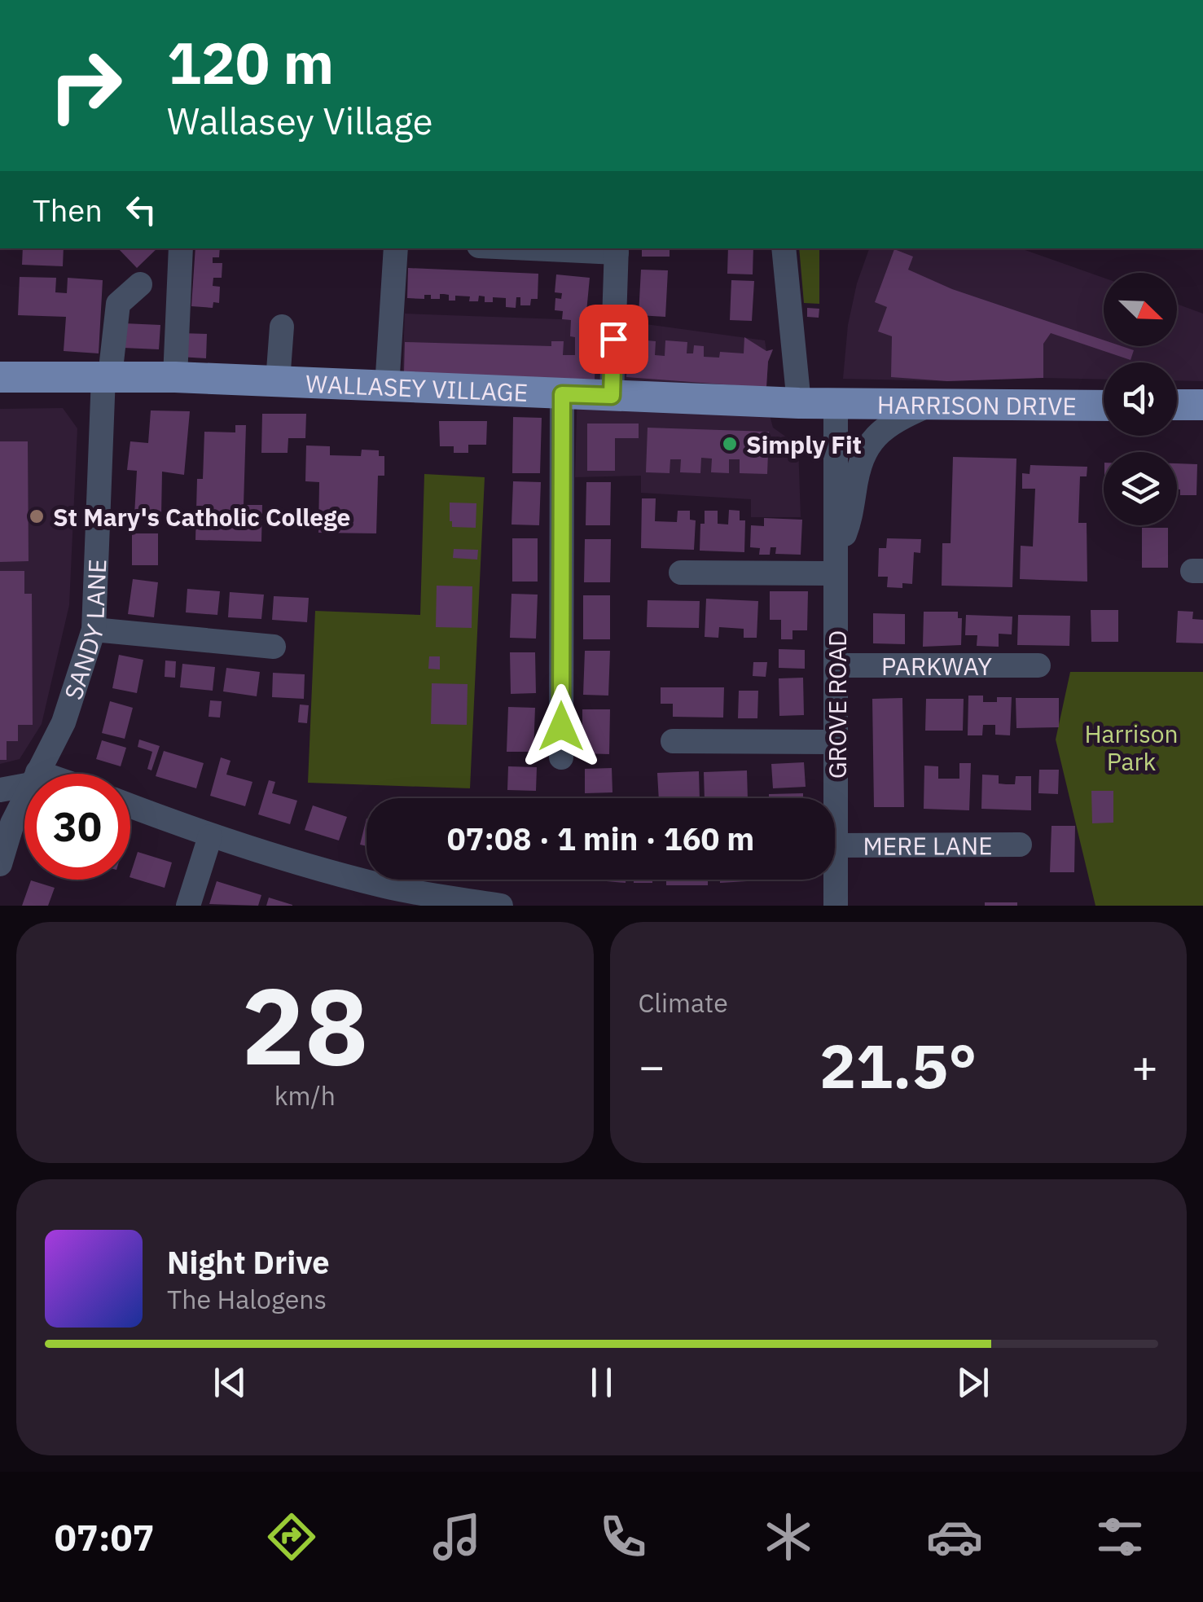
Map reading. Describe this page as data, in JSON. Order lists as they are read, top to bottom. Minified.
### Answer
{"streets":{"main road":["WALLASEY VILLAGE","HARRISON DRIVE"],"street":["SANDY LANE","PARKWAY","GROVE ROAD","MERE LANE"]},"crossings":[["WALLASEY VILLAGE","HARRISON DRIVE"],["WALLASEY VILLAGE","SANDY LANE"],["WALLASEY VILLAGE","GROVE ROAD"],["HARRISON DRIVE","GROVE ROAD"],["PARKWAY","GROVE ROAD"],["GROVE ROAD","MERE LANE"]],"parks":["Harrison Park"],"places":["Simply Fit","St Mary's Catholic College"],"north":"bottom right","page":{"turn":["120 m","Wallasey Village"],"then":"Then","limit":"30","trip":"07:08 · 1 min · 160 m","tile":[["28","km/h"],"Climate"],"heat":["−","21.5°","+"],"song":["Night Drive","The Halogens"],"tabs":"07:07"}}
